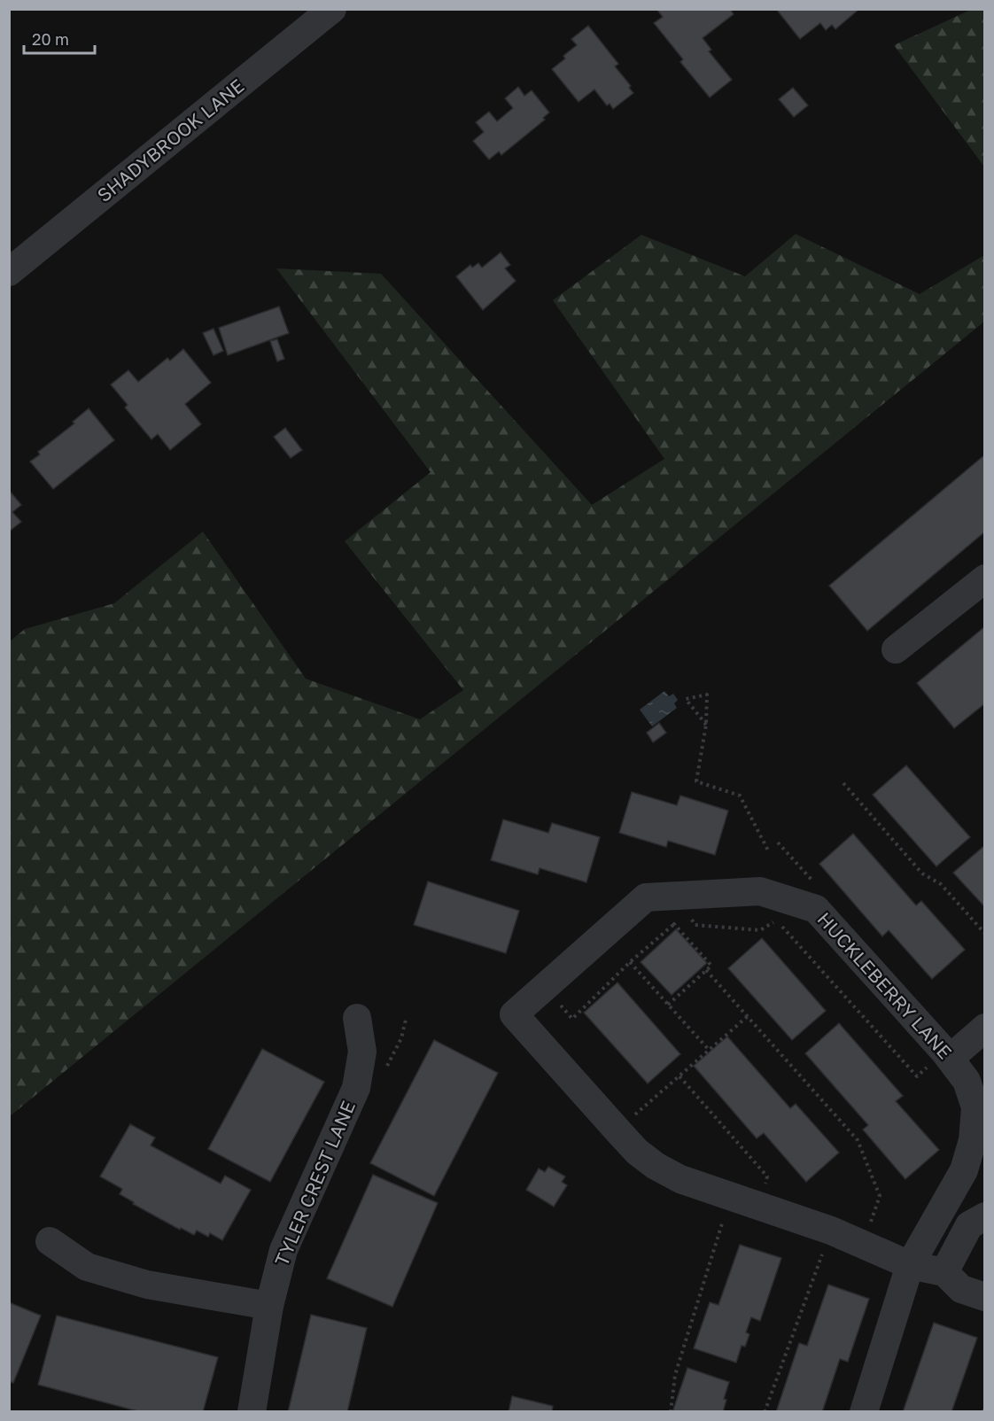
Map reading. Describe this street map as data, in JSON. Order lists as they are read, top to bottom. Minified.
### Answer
{"streets":{"street":["SHADYBROOK LANE","HUCKLEBERRY LANE","TYLER CREST LANE"]},"scale_bar":"20 m"}
